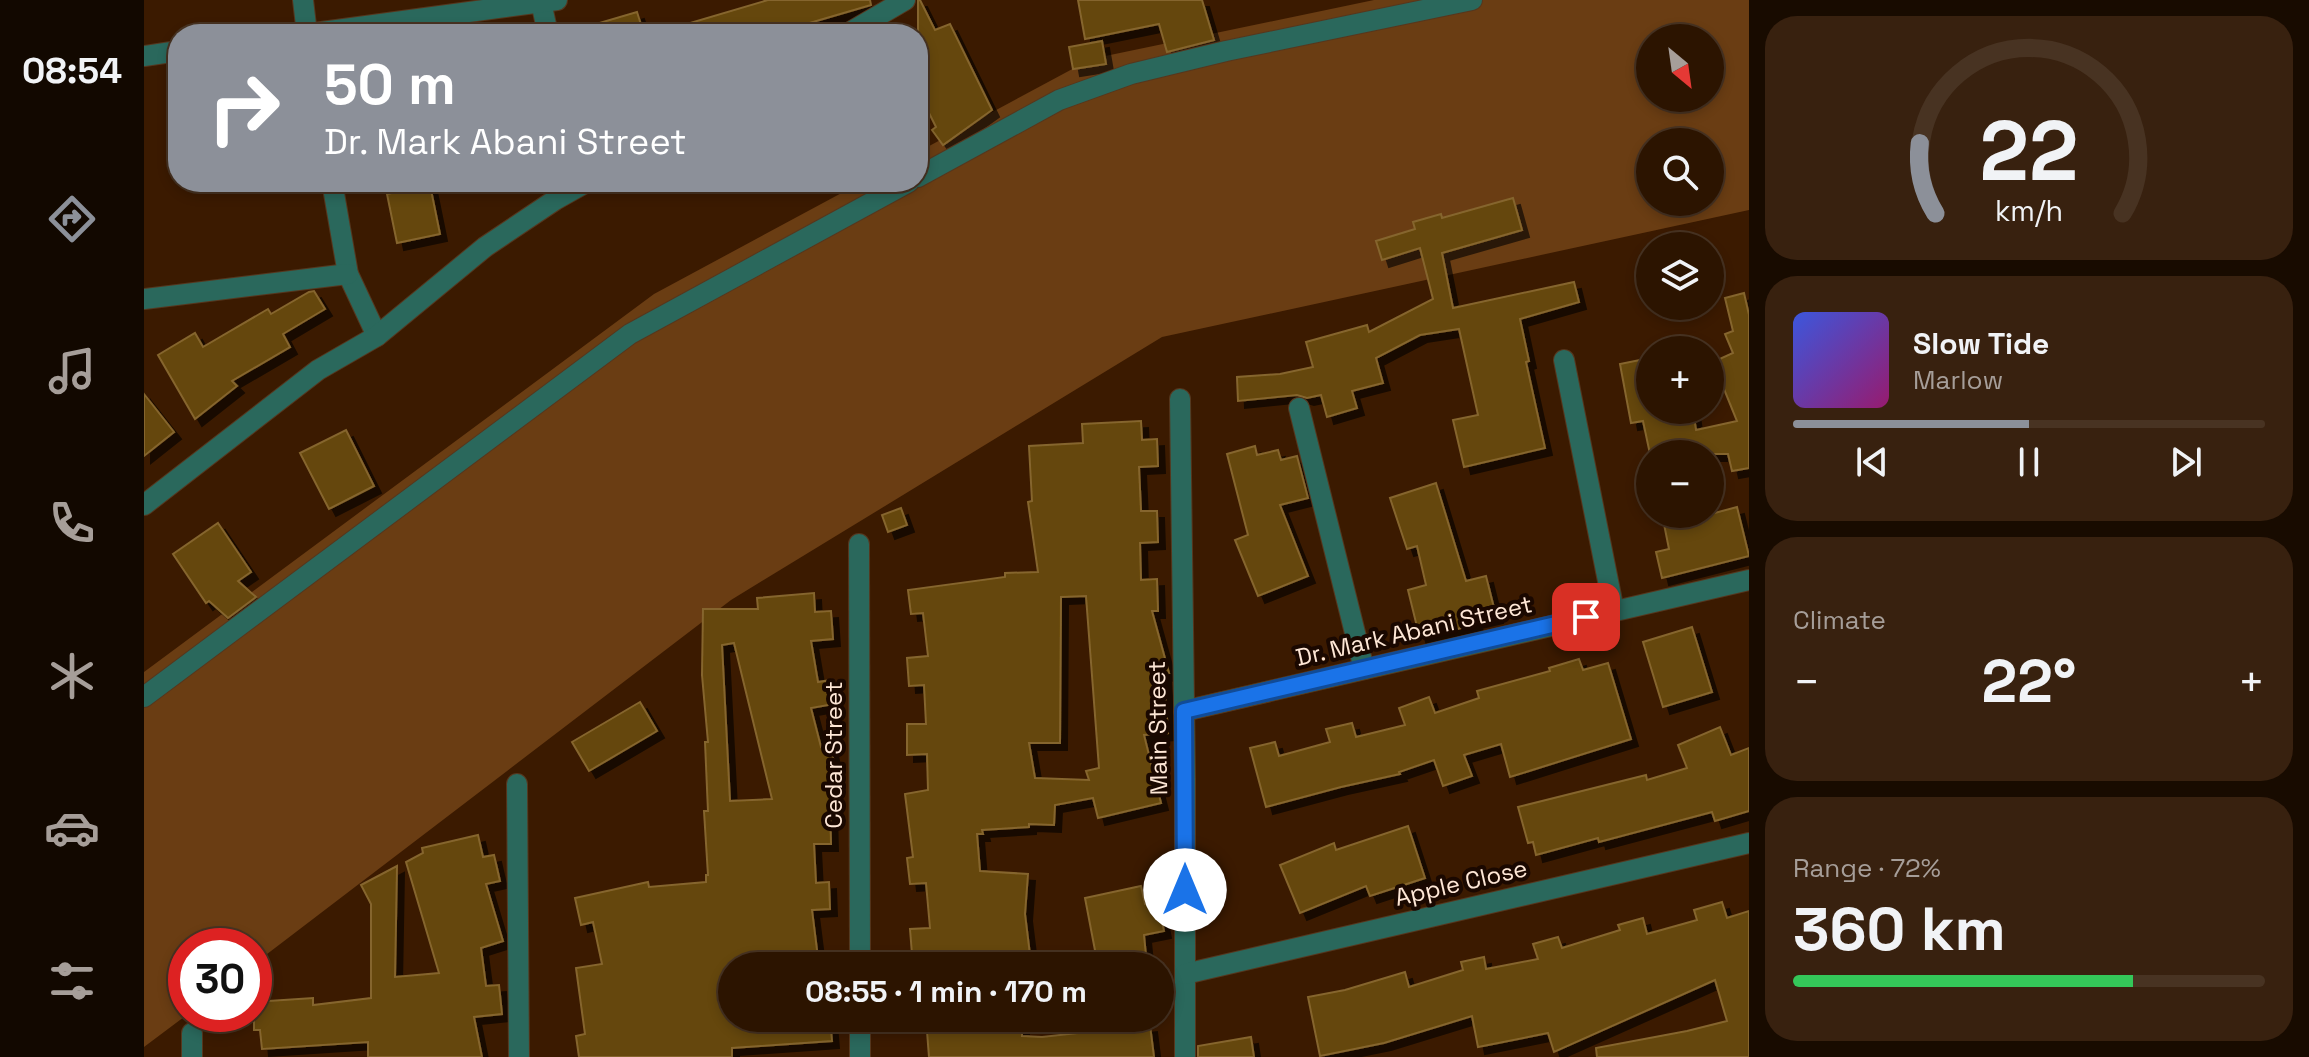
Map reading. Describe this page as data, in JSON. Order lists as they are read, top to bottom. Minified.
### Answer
{"streets":{"street":["Dr. Mark Abani Street","Main Street","Cedar Street","Apple Close"]},"crossings":[["Dr. Mark Abani Street","Main Street"],["Main Street","Apple Close"]],"north":"bottom right","page":{"tabs":"08:54","map_buttons":["+","−"],"turn":["50 m","Dr. Mark Abani Street"],"song":["Slow Tide","Marlow"],"tile":["Climate",["Range · 72%","360 km"]],"heat":["−","22°","+"],"limit":"30","trip":"08:55 · 1 min · 170 m","gauge":["22","km/h"]}}
